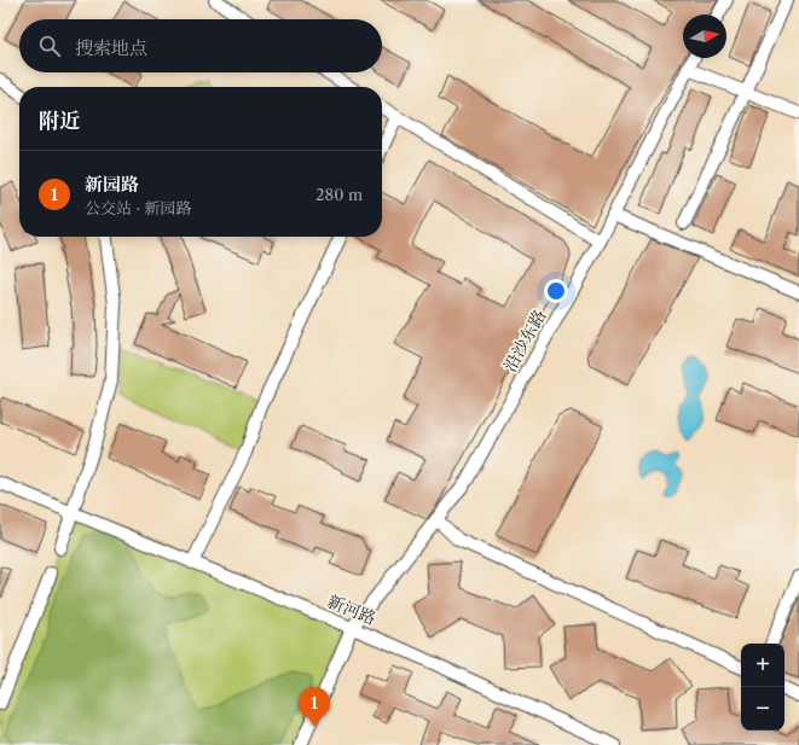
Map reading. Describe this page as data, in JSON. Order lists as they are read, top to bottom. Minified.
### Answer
{"streets":{"street":["沿沙东路","新河路"]},"crossings":[["沿沙东路","新河路"]],"north":"right","page":{"search":"搜索地点","heading":"附近","list":[{"mark":"1","name":"新园路","note":"公交站 · 新园路","value":"280 m"}],"map_buttons":["+","−"],"pins":"1"}}
